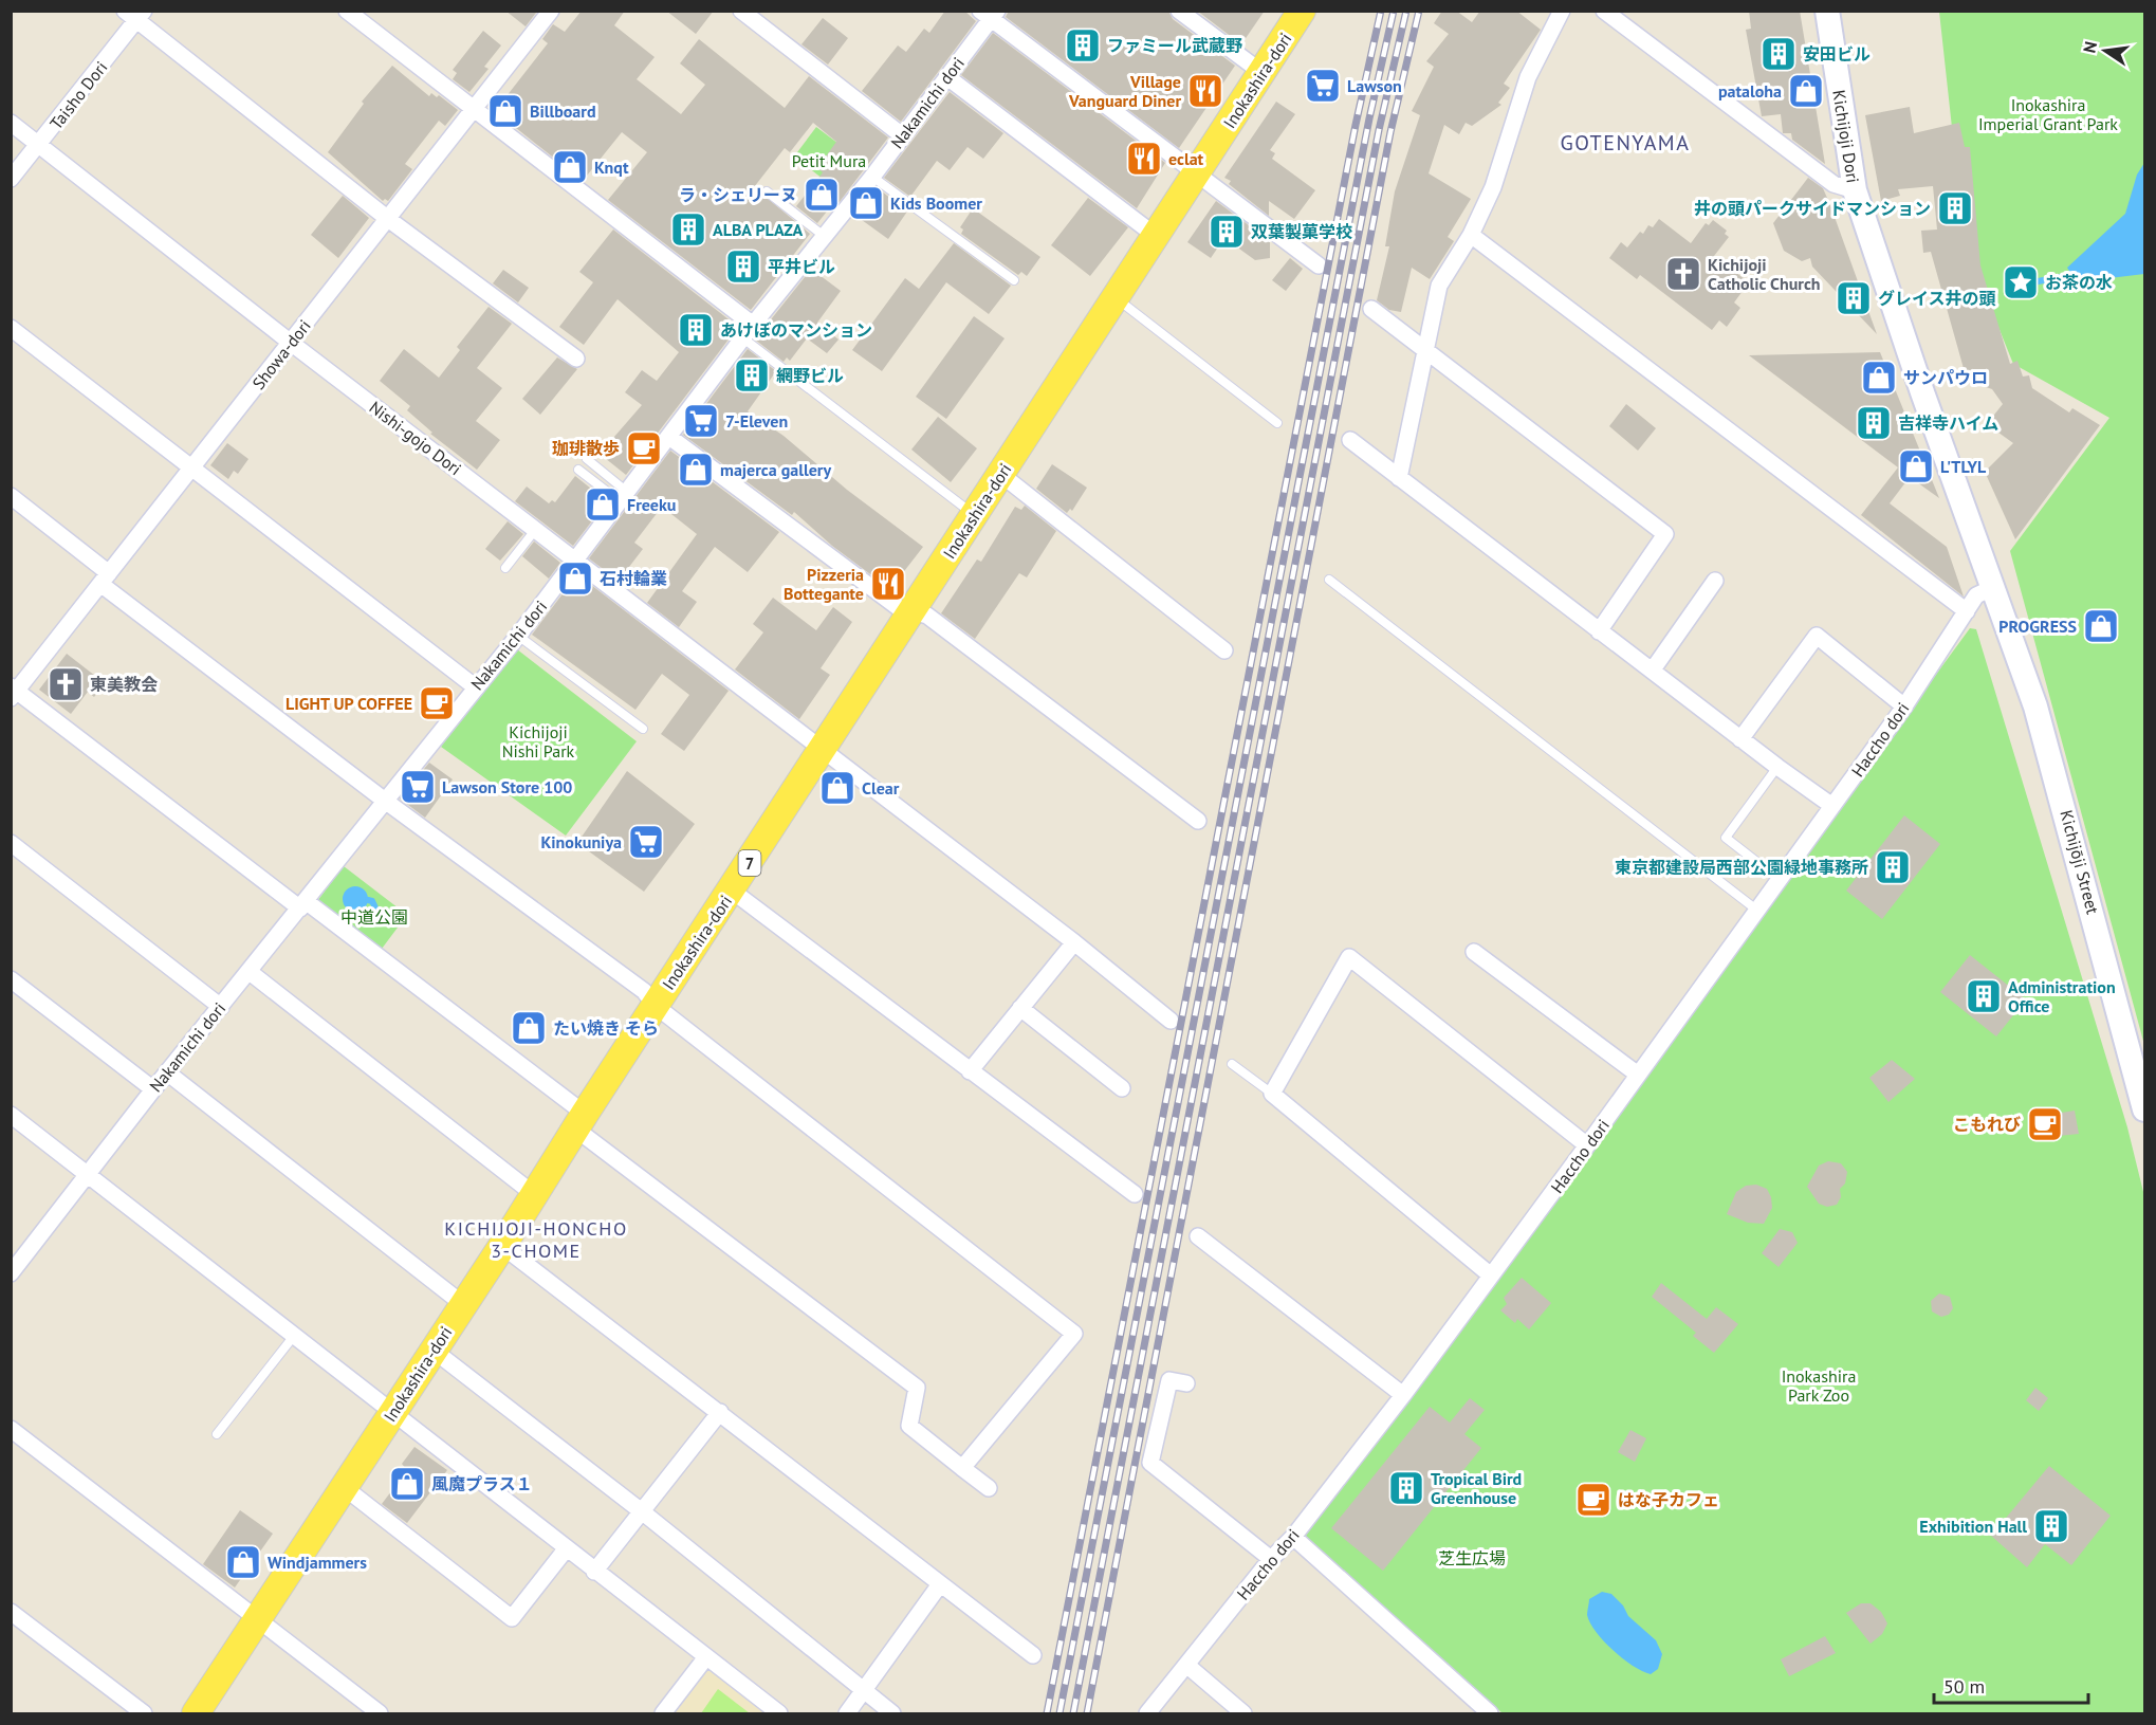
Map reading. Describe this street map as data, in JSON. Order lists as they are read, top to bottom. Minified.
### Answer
{"streets":{"main road":["Inokashira-dori","Kichijoji Dori","7"],"street":["Taisho Dori","Nakamichi dori","Showa-dori","Nishi-gojo Dori","Haccho dori"]},"crossings":[["Inokashira-dori","Nishi-gojo Dori"],["Taisho Dori","Nishi-gojo Dori"],["Nakamichi dori","Nishi-gojo Dori"],["Kichijoji Dori","Haccho dori"],["Showa-dori","Nishi-gojo Dori"]],"districts":["GOTENYAMA","KICHIJOJI-HONCHO 3-CHOME"],"parks":["Inokashira Imperial Grant Park","Petit Mura","Kichijoji Nishi Park","中道公園","Inokashira Park Zoo","芝生広場"],"places":{"building":["ファミール武蔵野","安田ビル","井の頭パークサイドマンション","ALBA PLAZA","双葉製菓学校","平井ビル","グレイス井の頭","あけぼのマンション","網野ビル","吉祥寺ハイム","東京都建設局西部公園緑地事務所","Administration Office","Tropical Bird Greenhouse","Exhibition Hall"],"supermarket":["Lawson","7-Eleven","Lawson Store 100","Kinokuniya"],"restaurant":["Village Vanguard Diner","eclat","Pizzeria Bottegante"],"shop":["pataloha","Billboard","Knqt","ラ・シェリーヌ","Kids Boomer","サンパウロ","L'TLYL","majerca gallery","Freeku","石村輪業","PROGRESS","Clear","たい焼き そら","風魔プラス１","Windjammers"],"church":["Kichijoji Catholic Church","東美教会"],"place":["お茶の水"],"cafe":["珈琲散歩","LIGHT UP COFFEE","こもれび","はな子カフェ"]},"scale_bar":"50 m","north":"left"}
